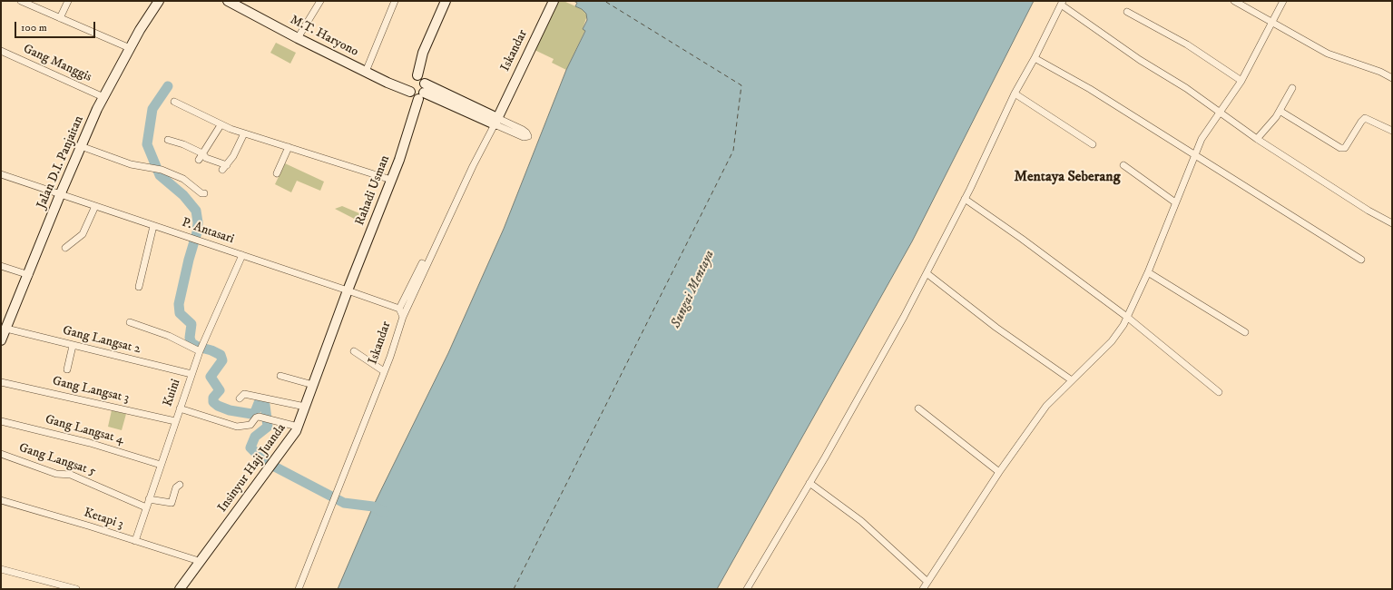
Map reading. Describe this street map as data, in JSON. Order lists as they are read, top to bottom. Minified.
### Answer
{"streets":{"street":["M.T. Haryono","Iskandar","Gang Manggis","Jalan D.I. Panjaitan","Rahadi Usman","P. Antasari","Gang Langsat 2","Gang Langsat 3","Kuini","Gang Langsat 4","Gang Langsat 5","Insinyur Haji Juanda","Ketapi 3"]},"crossings":[["Iskandar","P. Antasari"],["Gang Manggis","Jalan D.I. Panjaitan"],["Jalan D.I. Panjaitan","P. Antasari"],["Jalan D.I. Panjaitan","Gang Langsat 2"],["Rahadi Usman","P. Antasari"],["Rahadi Usman","Insinyur Haji Juanda"],["P. Antasari","Kuini"],["P. Antasari","Insinyur Haji Juanda"],["Gang Langsat 2","Kuini"],["Gang Langsat 3","Kuini"],["Kuini","Gang Langsat 4"],["Kuini","Gang Langsat 5"],["Kuini","Ketapi 3"],["Insinyur Haji Juanda","Ketapi 3"]],"districts":["Mentaya Seberang"],"water":["Sungai Mentaya"],"scale_bar":"100 m"}
